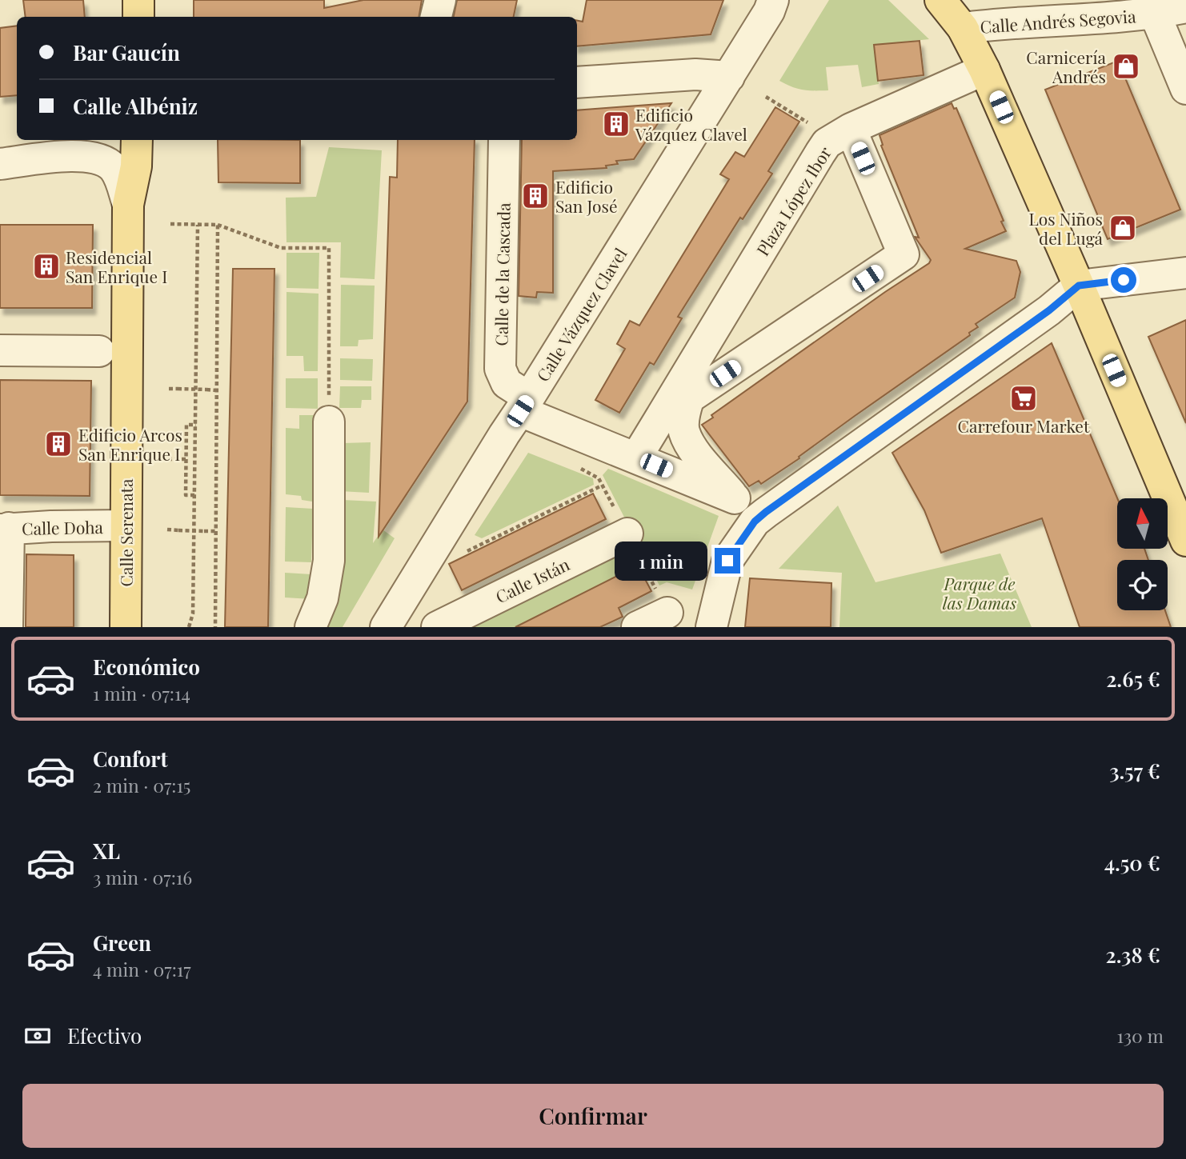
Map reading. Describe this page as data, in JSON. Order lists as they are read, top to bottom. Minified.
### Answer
{"streets":{"main road":["Calle Serenata"],"street":["Calle Andrés Segovia","Plaza López Ibor","Calle de la Cascada","Calle Vázquez Clavel","Calle Doha","Calle Istán"]},"crossings":[["Plaza López Ibor","Calle de la Cascada"],["Calle de la Cascada","Calle Vázquez Clavel"],["Calle Doha","Calle Serenata"]],"parks":["Parque de las Damas"],"places":{"shop":["Carnicería Andrés","Los Niños del Lugá"],"building":["Edificio Vázquez Clavel","Edificio San José","Residencial San Enrique I","Edificio Arcos San Enrique I"],"supermarket":["Carrefour Market"]},"north":"top","page":{"banner":["Bar Gaucín","Calle Albéniz"],"bubble":"1 min","list":[{"name":"Económico","note":"1 min · 07:14","value":"2.65 €"},{"name":"Confort","note":"2 min · 07:15","value":"3.57 €"},{"name":"XL","note":"3 min · 07:16","value":"4.50 €"},{"name":"Green","note":"4 min · 07:17","value":"2.38 €"}],"pay":["Efectivo","130 m"],"buttons":"Confirmar"}}
